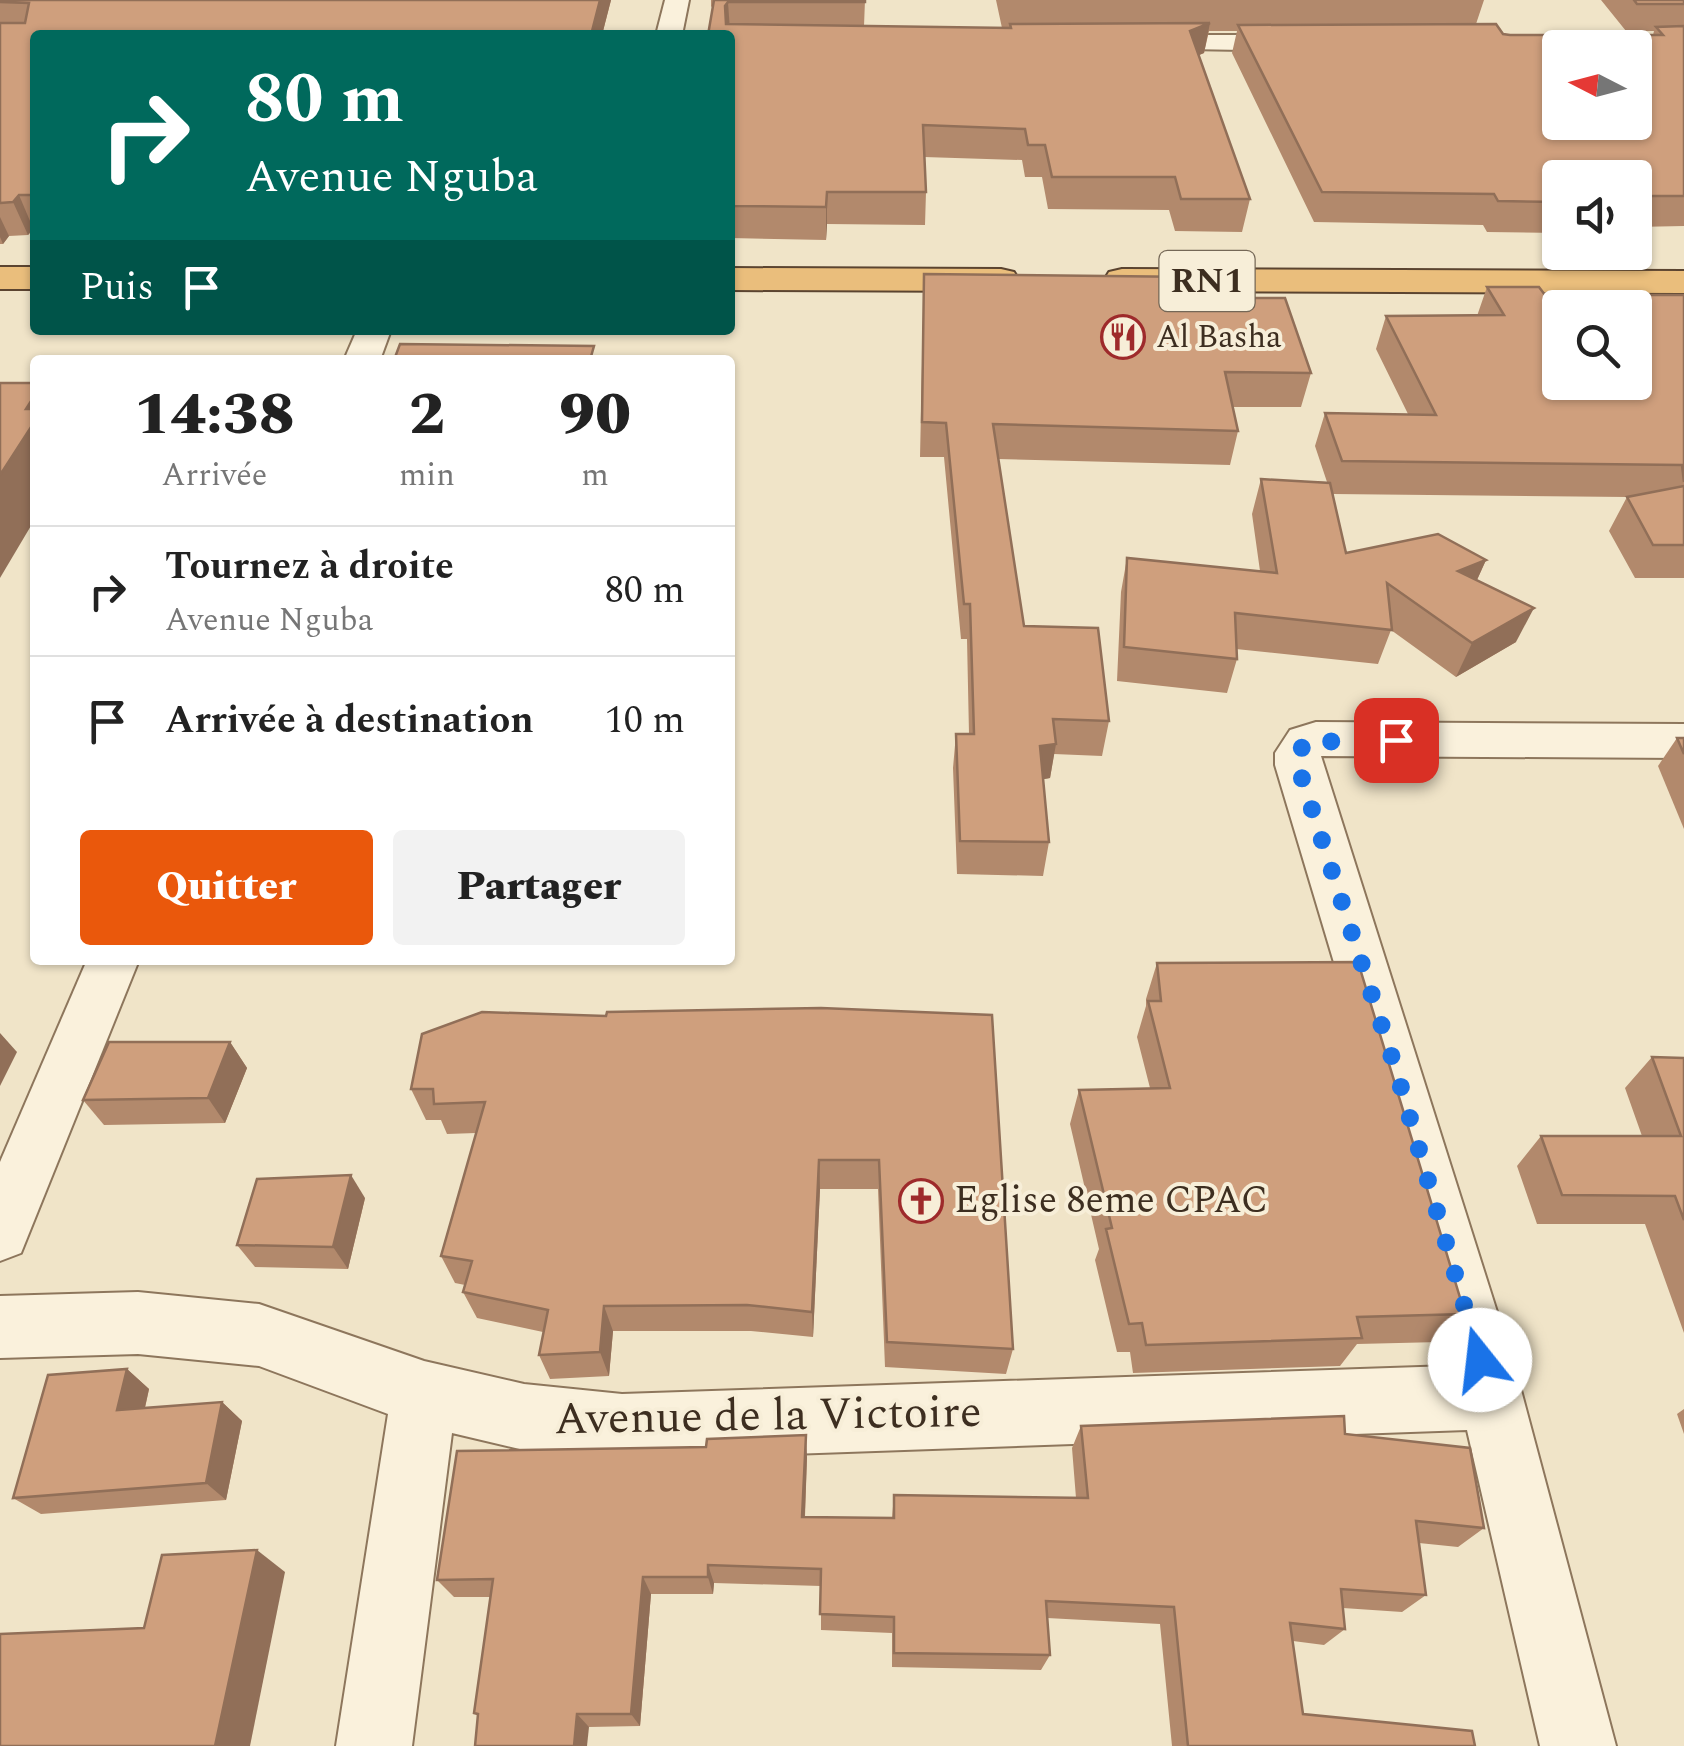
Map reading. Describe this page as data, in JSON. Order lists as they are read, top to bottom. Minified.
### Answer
{"streets":{"highway":["RN1"],"street":["Avenue de la Victoire"]},"places":{"restaurant":["Al Basha"],"church":["Eglise 8eme CPAC"]},"north":"left","page":{"turn":["80 m","Avenue Nguba"],"then":"Puis","eta":["14:38","Arrivée","2","min","90","m"],"list":[{"name":"Tournez à droite","note":"Avenue Nguba","value":"80 m"},{"name":"Arrivée à destination","value":"10 m"}],"buttons":["Quitter","Partager"]}}
